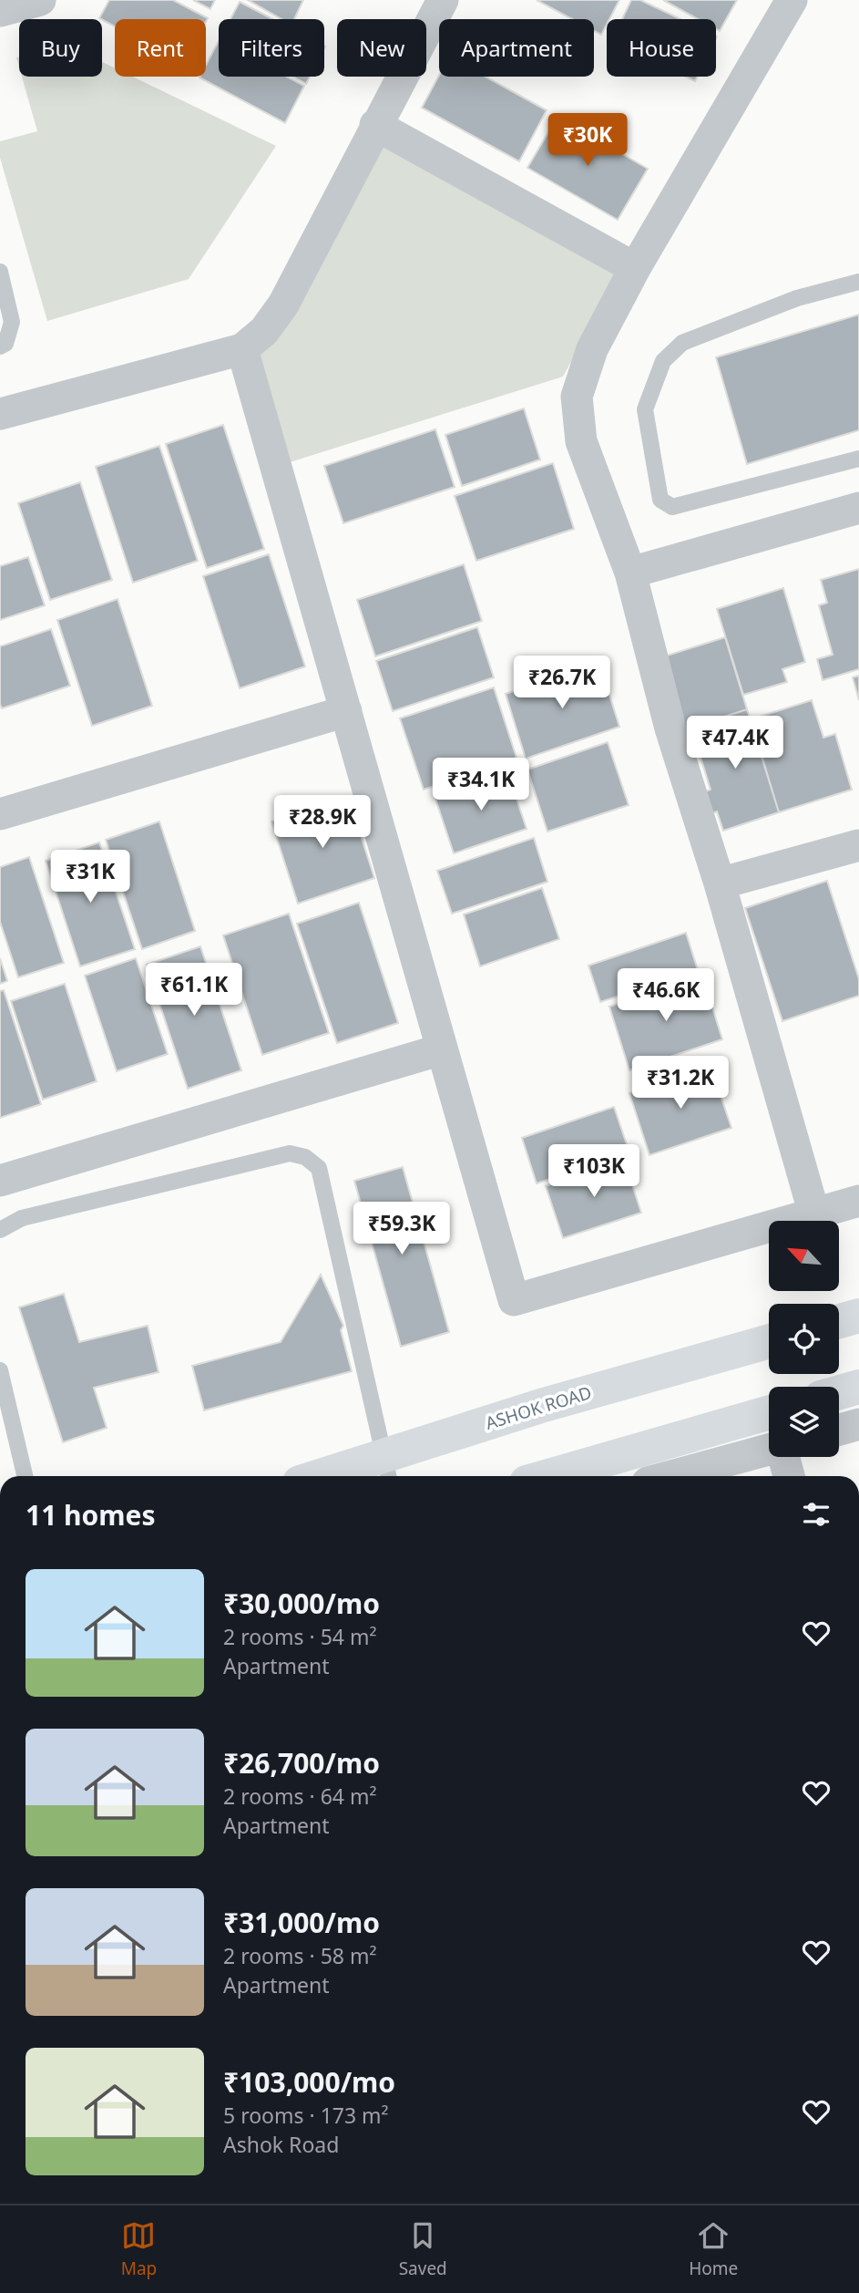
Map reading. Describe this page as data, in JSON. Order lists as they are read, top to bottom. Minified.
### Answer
{"streets":{"street":["ASHOK ROAD"]},"north":"top left","page":{"chip":["Buy","Rent","Filters","New","Apartment","House"],"price":["₹30K","₹26.7K","₹47.4K","₹34.1K","₹28.9K","₹31K","₹61.1K","₹46.6K","₹31.2K","₹103K","₹59.3K"],"heading":"11 homes","list":[{"name":"₹30,000/mo","note":"2 rooms · 54 m² · Apartment"},{"name":"₹26,700/mo","note":"2 rooms · 64 m² · Apartment"},{"name":"₹31,000/mo","note":"2 rooms · 58 m² · Apartment"},{"name":"₹103,000/mo","note":"5 rooms · 173 m² · Ashok Road"}],"tabs":["Map","Saved","Home"]}}
